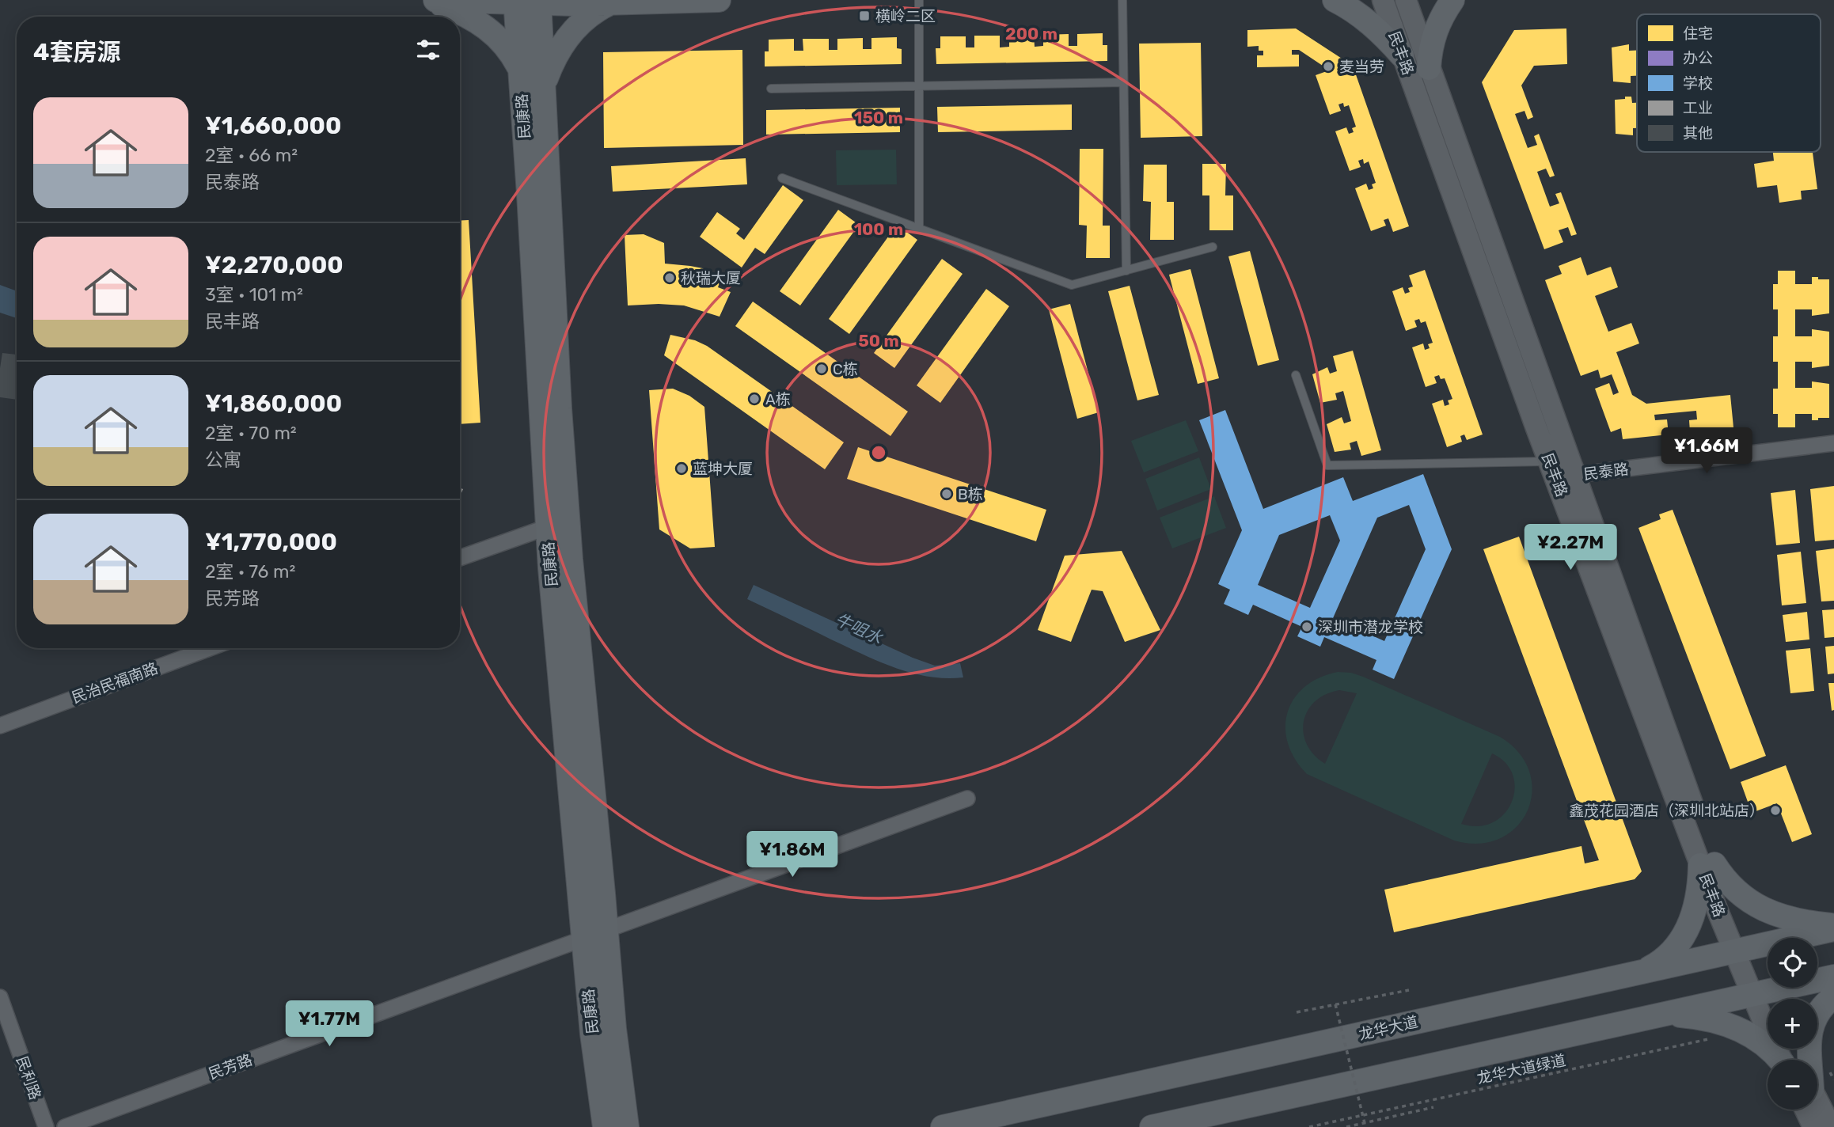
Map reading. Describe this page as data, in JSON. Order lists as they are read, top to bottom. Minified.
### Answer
{"streets":{"main road":["民丰路","民康路","龙华大道"],"street":["民泰路","民治民福南路","民芳路","民利路"],"path":["龙华大道绿道"]},"crossings":[["民丰路","民泰路"],["民丰路","龙华大道"],["民康路","民芳路"]],"water":["牛咀水"],"places":{"transit":["横岭二区"],"other":["麦当劳","秋瑞大厦","C栋","A栋","蓝坤大厦","B栋","深圳市潜龙学校","鑫茂花园酒店（深圳北站店）"]},"legend":["住宅","办公","学校","工业","其他"],"page":{"heading":"4套房源","list":[{"name":"¥1,660,000","note":"2室 · 66 m² · 民泰路"},{"name":"¥2,270,000","note":"3室 · 101 m² · 民丰路"},{"name":"¥1,860,000","note":"2室 · 70 m² · 公寓"},{"name":"¥1,770,000","note":"2室 · 76 m² · 民芳路"}],"price":["¥1.66M","¥2.27M","¥1.86M","¥1.77M"],"map_buttons":["+","−"]},"rings":["200 m","150 m","100 m","50 m"]}
